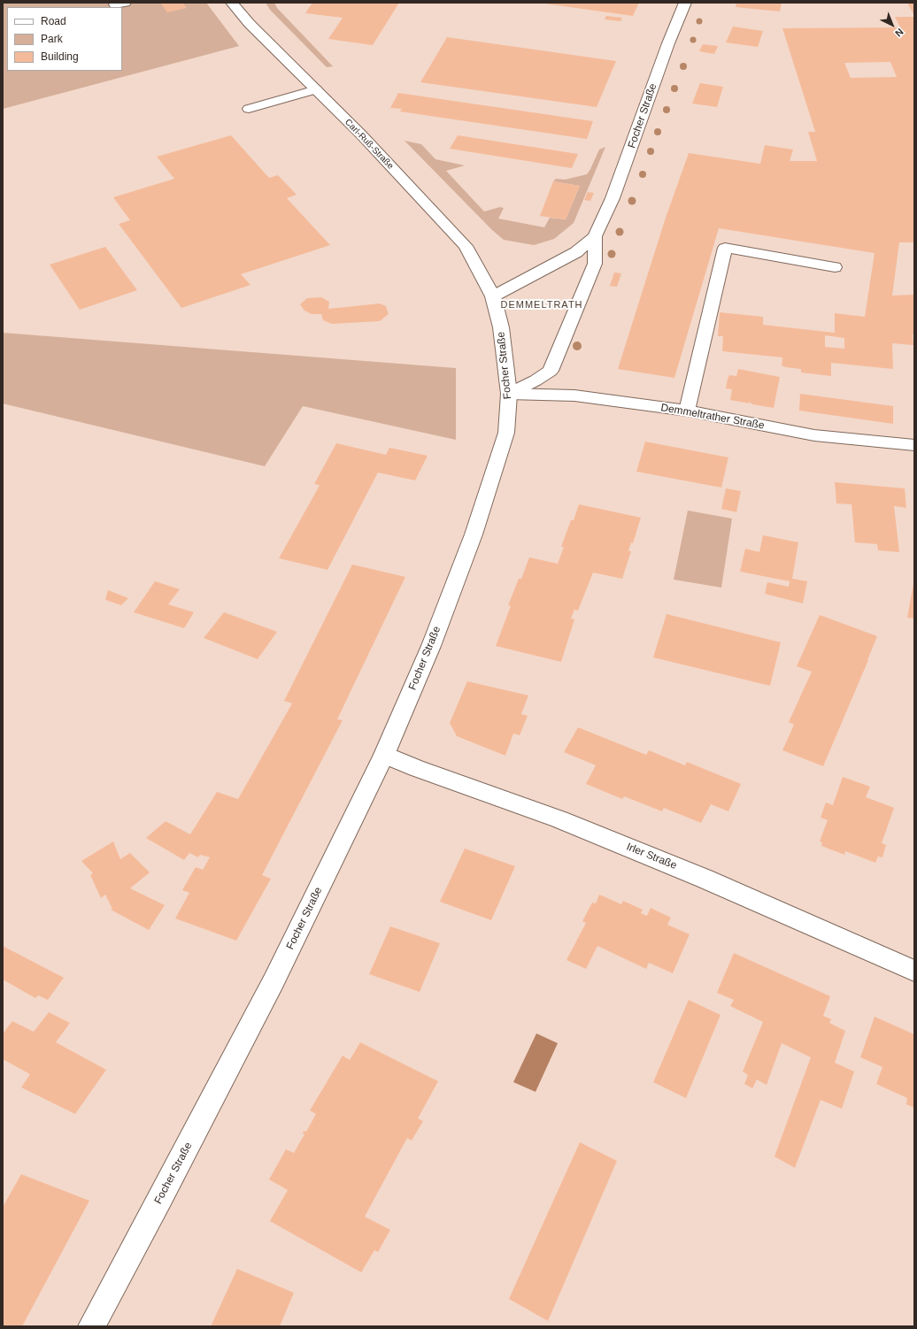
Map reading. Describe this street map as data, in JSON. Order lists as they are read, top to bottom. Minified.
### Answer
{"streets":{"main road":["Focher Straße","Carl-Ruß-Straße","Demmeltrather Straße","Irler Straße"]},"crossings":[["Focher Straße","Carl-Ruß-Straße"],["Focher Straße","Demmeltrather Straße"],["Focher Straße","Irler Straße"]],"districts":["DEMMELTRATH"],"legend":["Road","Park","Building"],"north":"bottom right"}
